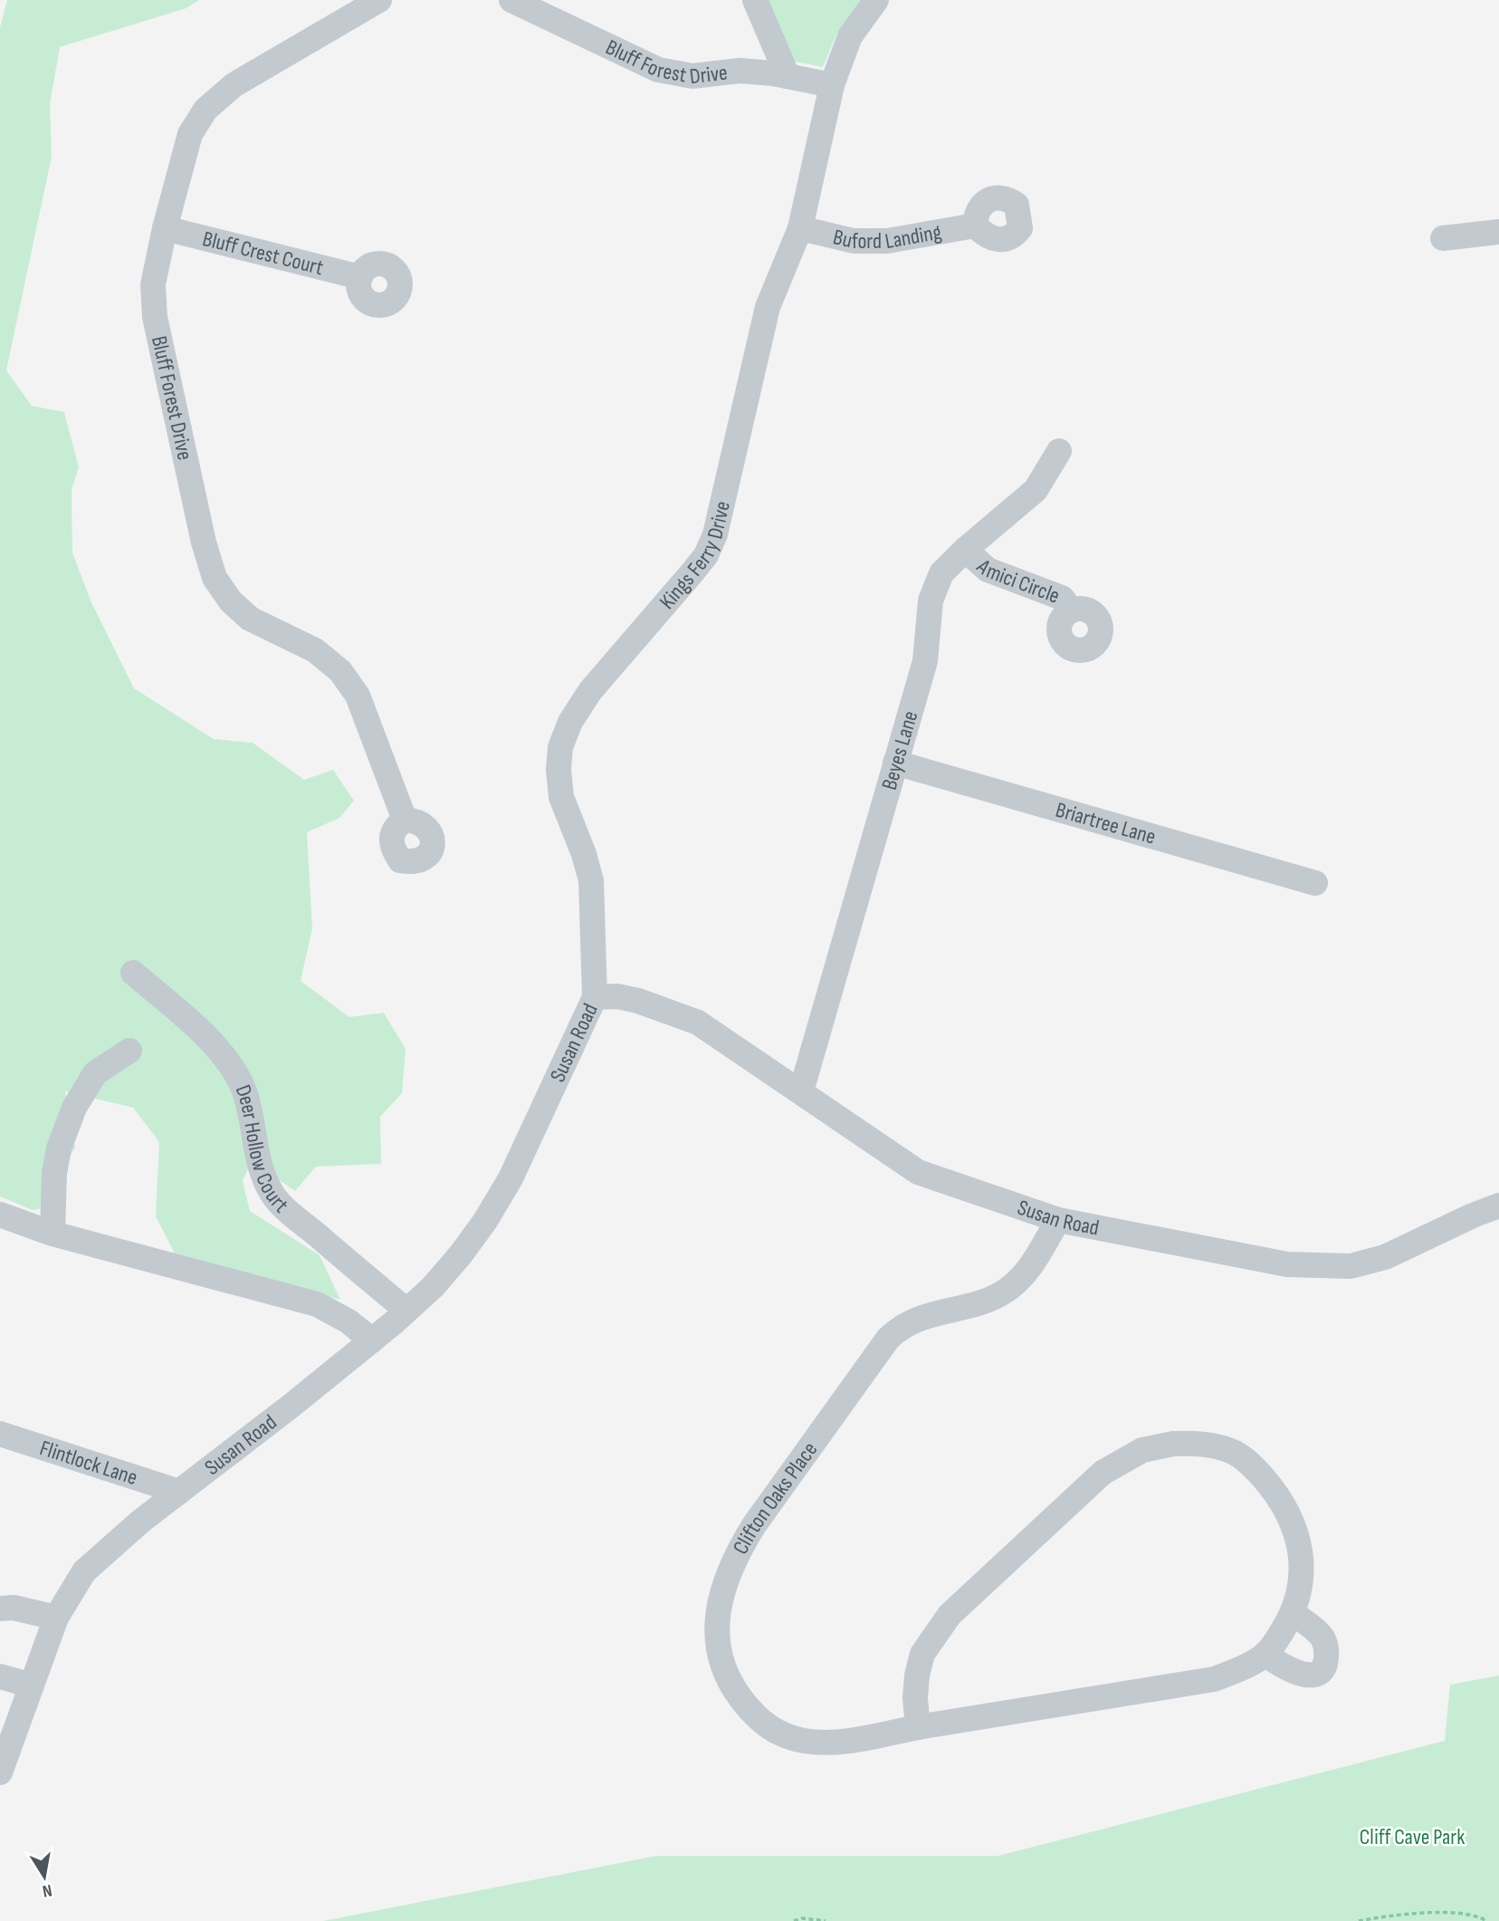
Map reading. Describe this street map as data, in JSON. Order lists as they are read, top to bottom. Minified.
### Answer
{"streets":{"street":["Bluff Forest Drive","Buford Landing","Bluff Crest Court","Kings Ferry Drive","Amici Circle","Beyes Lane","Briartree Lane","Susan Road","Deer Hollow Court","Flintlock Lane","Clifton Oaks Place"]},"crossings":[["Bluff Forest Drive","Bluff Crest Court"],["Bluff Forest Drive","Kings Ferry Drive"],["Buford Landing","Kings Ferry Drive"],["Kings Ferry Drive","Susan Road"],["Amici Circle","Beyes Lane"],["Beyes Lane","Briartree Lane"],["Beyes Lane","Susan Road"],["Susan Road","Deer Hollow Court"],["Susan Road","Flintlock Lane"],["Susan Road","Clifton Oaks Place"]],"parks":["Cliff Cave Park"],"north":"bottom"}
